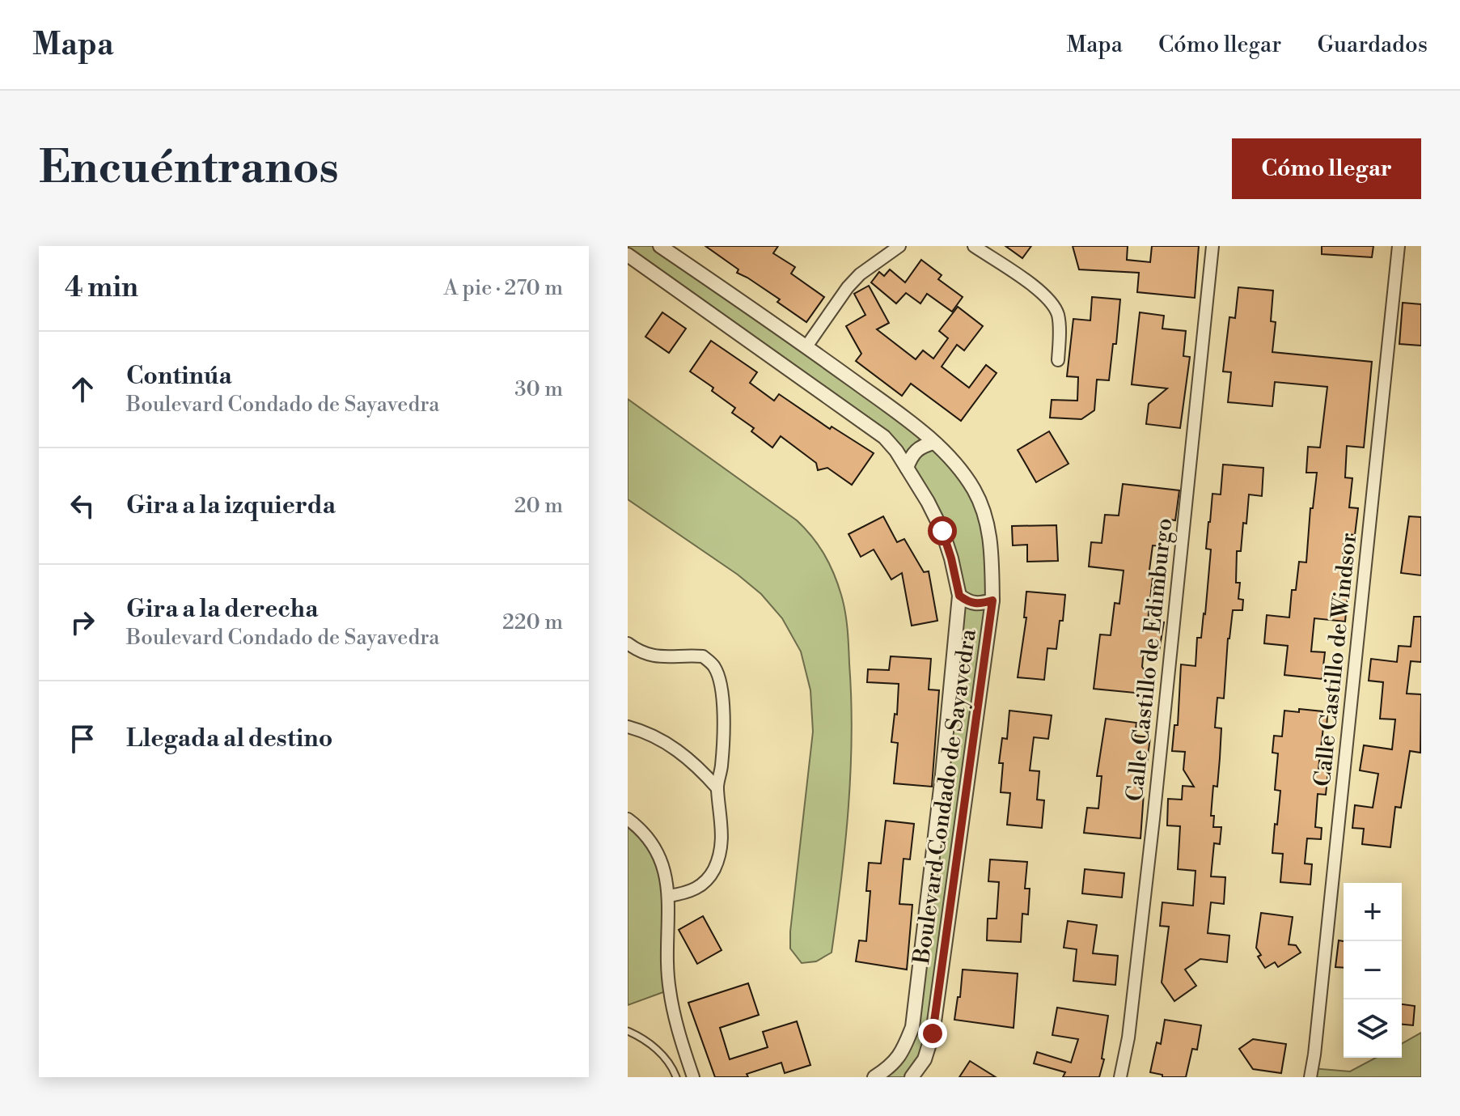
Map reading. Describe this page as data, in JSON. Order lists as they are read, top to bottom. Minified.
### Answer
{"streets":{"street":["Calle Castillo de Edimburgo","Calle Castillo de Windsor","Boulevard Condado de Sayavedra"]},"page":{"header":"Mapa","nav":["Mapa","Cómo llegar","Guardados"],"buttons":"Cómo llegar","title":"Encuéntranos","heading":["4 min","A pie · 270 m"],"list":[["Continúa","Boulevard Condado de Sayavedra","30 m"],["Gira a la izquierda","20 m"],["Gira a la derecha","Boulevard Condado de Sayavedra","220 m"],"Llegada al destino"],"map_buttons":["+","−"]}}
